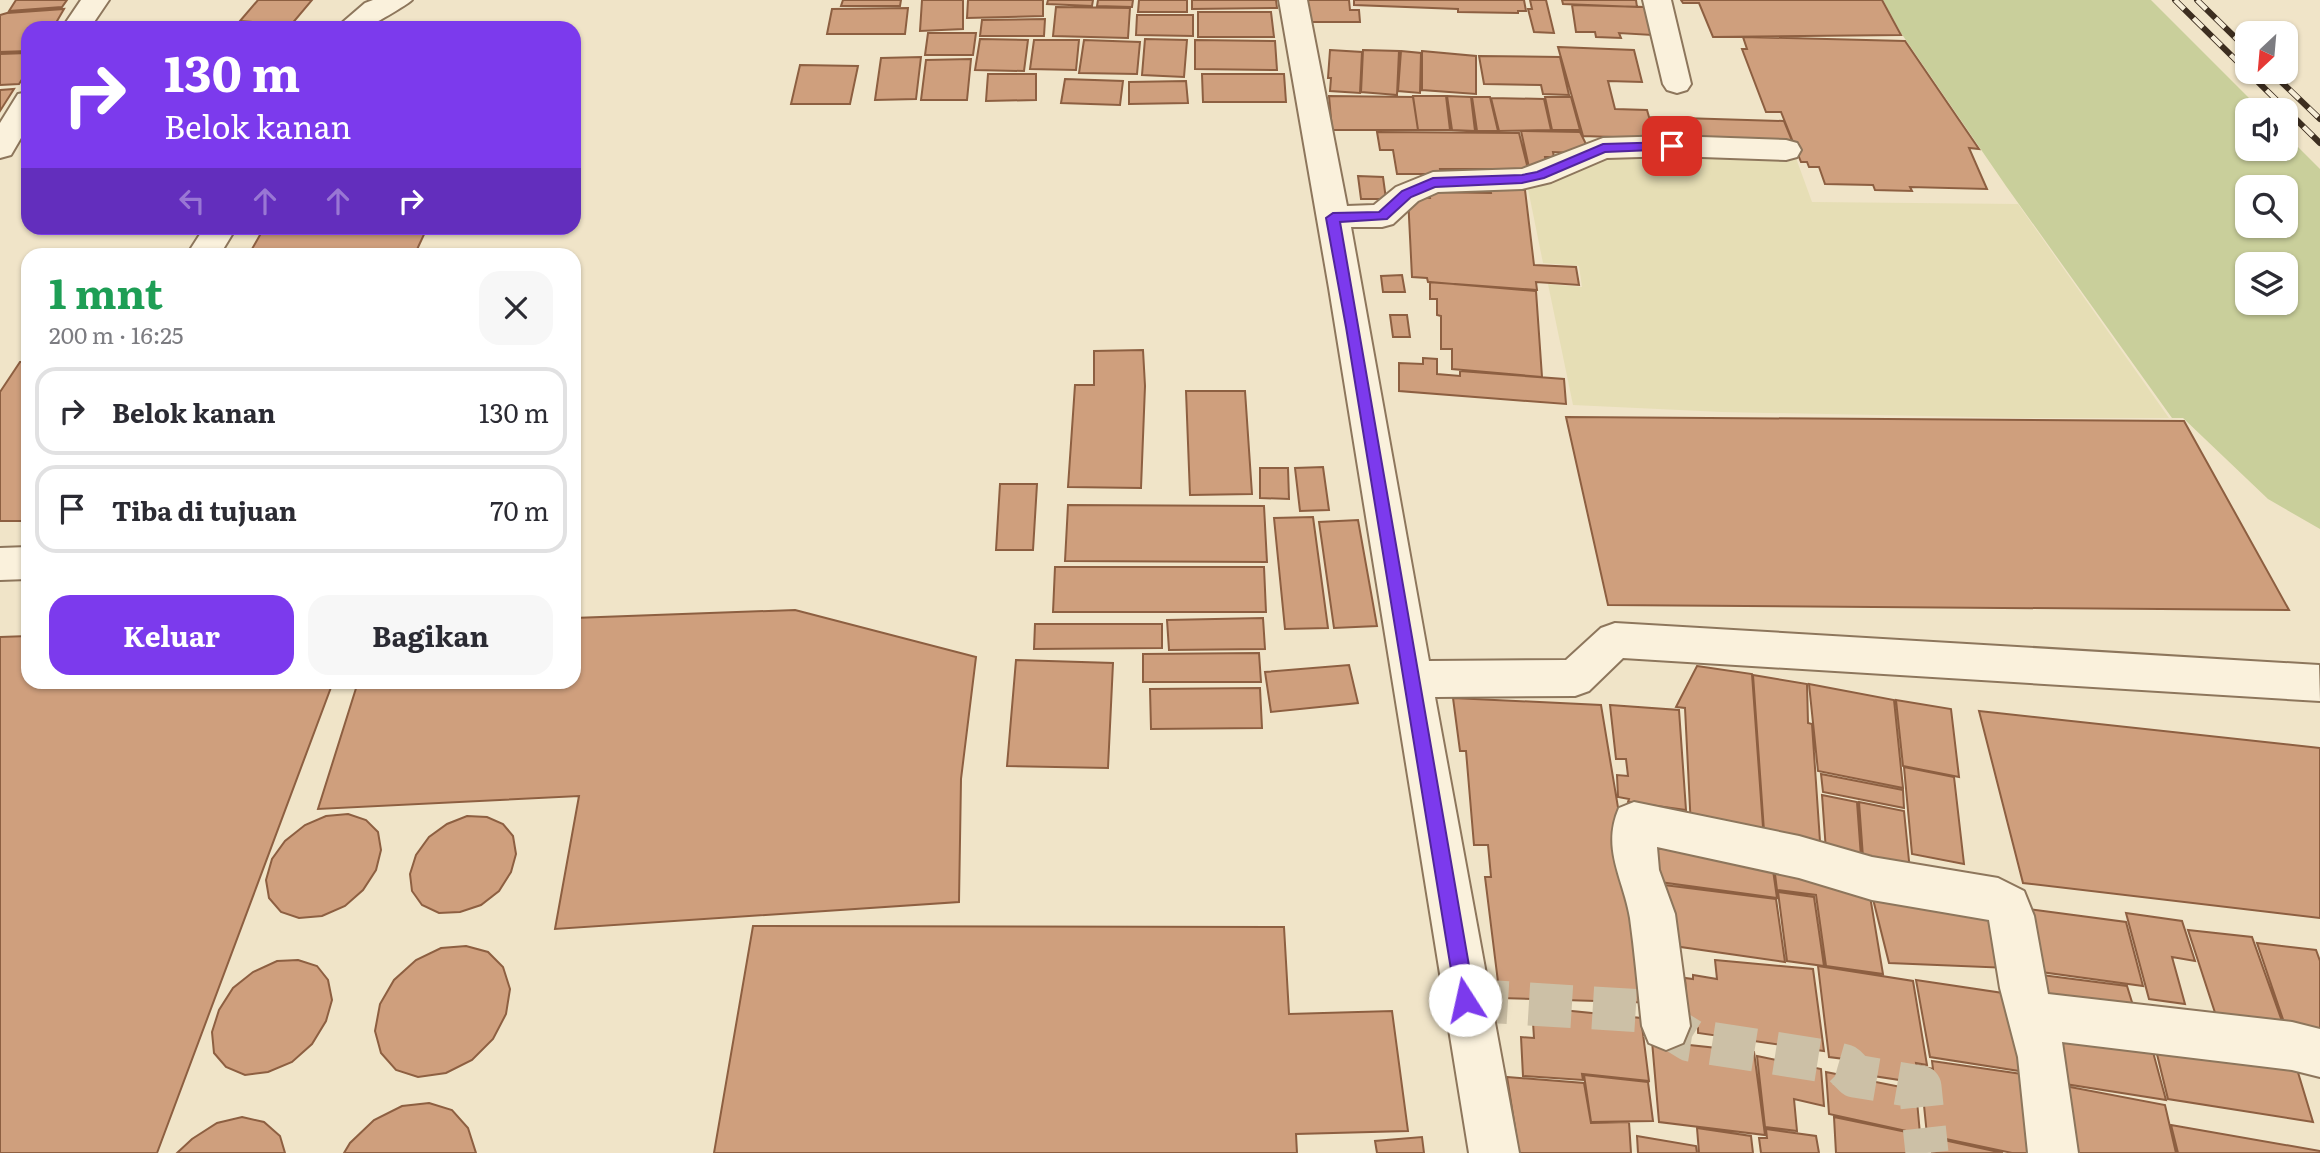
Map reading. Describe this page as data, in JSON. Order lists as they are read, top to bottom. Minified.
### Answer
{"north":"bottom left","page":{"turn":["130 m","Belok kanan"],"heading":["1 mnt","200 m · 16:25"],"list":[{"name":"Belok kanan","value":"130 m"},{"name":"Tiba di tujuan","value":"70 m"}],"buttons":["Keluar","Bagikan"]}}
